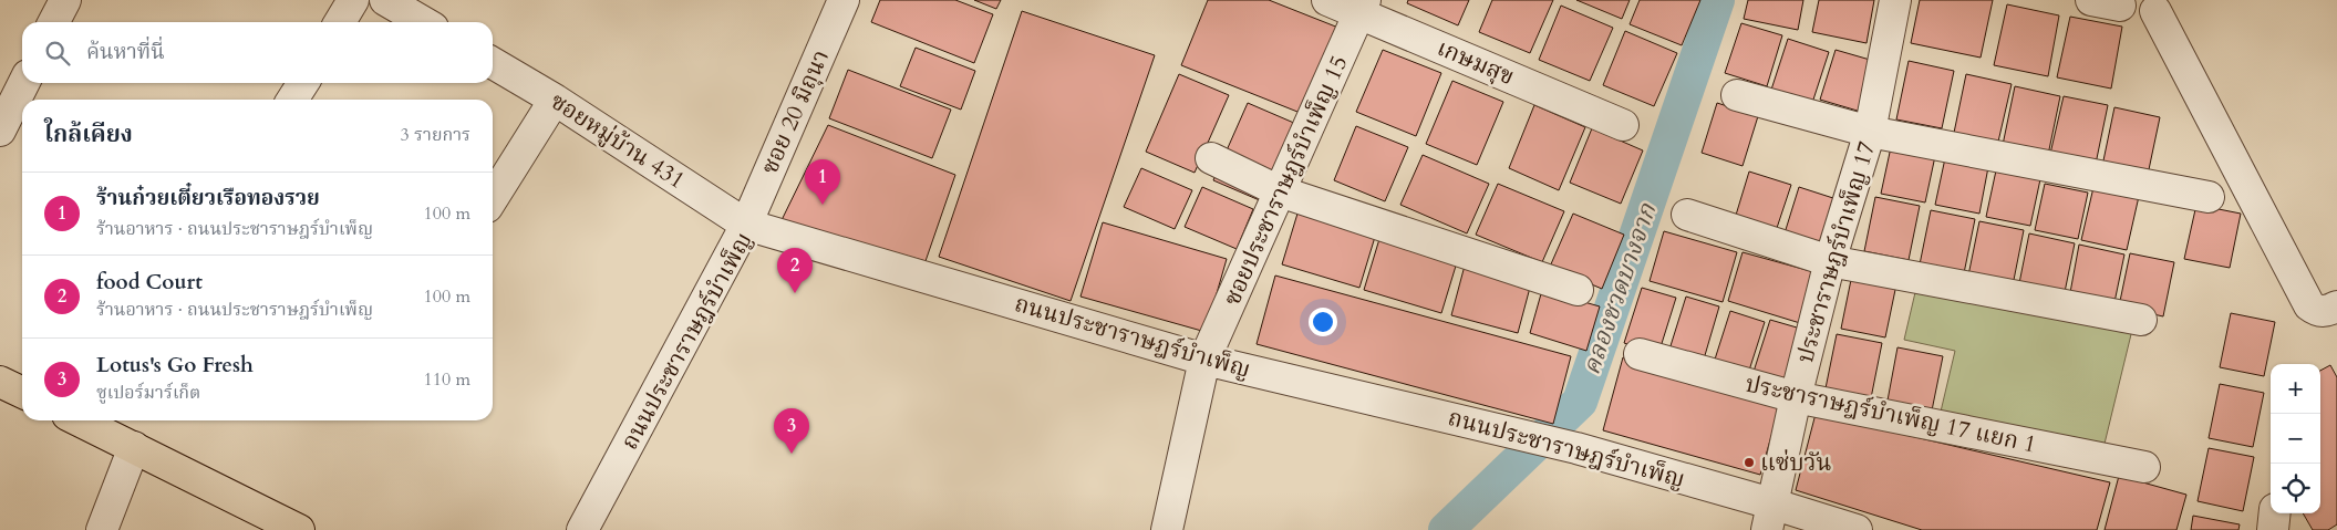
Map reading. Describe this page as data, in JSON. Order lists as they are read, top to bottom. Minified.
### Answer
{"streets":{"street":["เกษมสุข","ซอย 20 มิถุนา","ซอยหมู่บ้าน 431","ซอยประชาราษฎร์บำเพ็ญ 15","ประชาราษฎร์บำเพ็ญ 17","ถนนประชาราษฎร์บำเพ็ญ","ประชาราษฎร์บำเพ็ญ 17 แยก 1"]},"crossings":[["เกษมสุข","ซอยประชาราษฎร์บำเพ็ญ 15"],["ซอย 20 มิถุนา","ซอยหมู่บ้าน 431"],["ซอย 20 มิถุนา","ถนนประชาราษฎร์บำเพ็ญ"],["ซอยหมู่บ้าน 431","ถนนประชาราษฎร์บำเพ็ญ"],["ซอยประชาราษฎร์บำเพ็ญ 15","ถนนประชาราษฎร์บำเพ็ญ"],["ประชาราษฎร์บำเพ็ญ 17","ถนนประชาราษฎร์บำเพ็ญ"],["ประชาราษฎร์บำเพ็ญ 17","ประชาราษฎร์บำเพ็ญ 17 แยก 1"]],"water":["คลองชวดบางจาก"],"places":["แซ่บวัน"],"page":{"search":"ค้นหาที่นี่","heading":["ใกล้เคียง","3 รายการ"],"pins":["1","2","3"],"list":[{"mark":"1","name":"ร้านก๋วยเตี๋ยวเรือทองรวย","note":"ร้านอาหาร · ถนนประชาราษฎร์บำเพ็ญ","value":"100 m"},{"mark":"2","name":"food Court","note":"ร้านอาหาร · ถนนประชาราษฎร์บำเพ็ญ","value":"100 m"},{"mark":"3","name":"Lotus's Go Fresh","note":"ซูเปอร์มาร์เก็ต","value":"110 m"}],"map_buttons":["+","−"]}}
